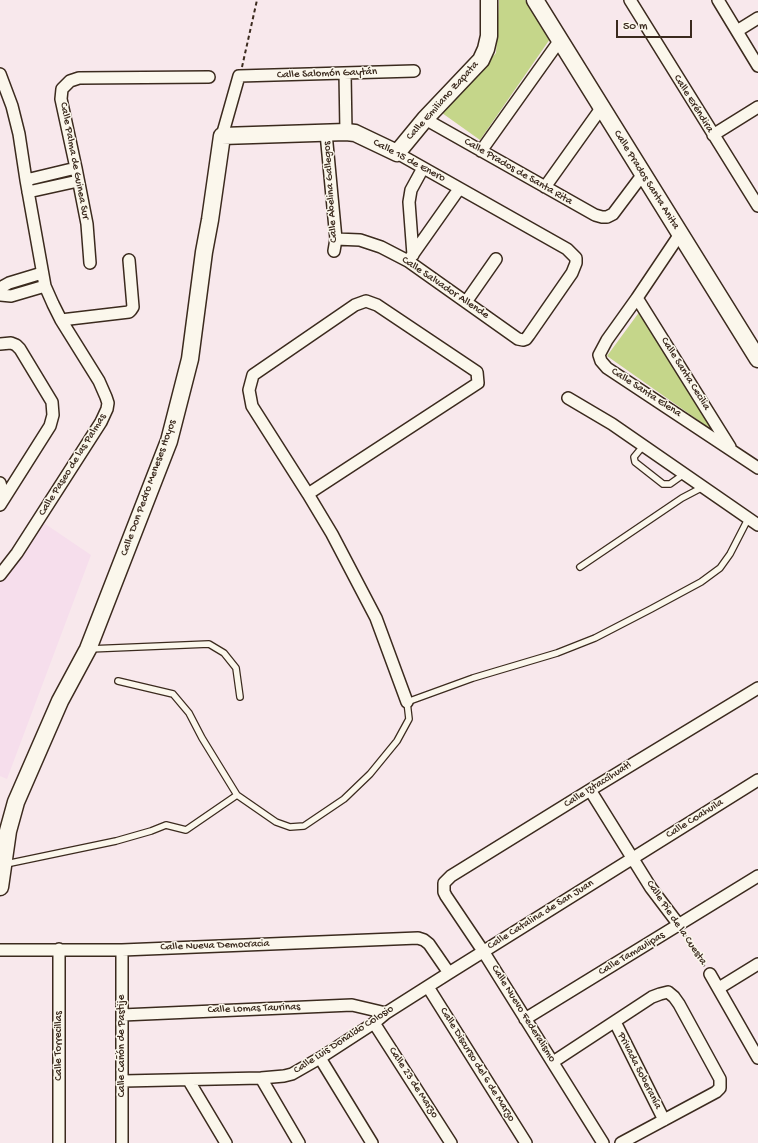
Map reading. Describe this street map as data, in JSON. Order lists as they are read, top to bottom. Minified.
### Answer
{"streets":{"street":["Calle Salomón Gaytán","Calle Emiliano Zapata","Calle Eréndira","Calle Palma de Guinea Sur","Calle 15 de Enero","Calle Prados de Santa Rita","Calle Prados Santa Anita","Calle Abelina Gallegos","Calle Salvador Allende","Calle Santa Cecilia","Calle Santa Elena","Calle Paseo de las Palmas","Calle Don Pedro Meneses Hoyos","Calle Iztaccíhuatl","Calle Coahuila","Calle Catalina de San Juan","Calle Pie de la Cuesta","Calle Nueva Democracia","Calle Tamaulipas","Calle Lomas Taurinas","Calle Nuevo Federalismo","Calle Luis Donaldo Colosio","Calle Torrecillas","Calle Cañón de Pastije","Calle Discurso del 6 de Marzo","Privada Soberanía","Calle 23 de Marzo"]},"crossings":[["Calle Salomón Gaytán","Calle Abelina Gallegos"],["Calle Salomón Gaytán","Calle Don Pedro Meneses Hoyos"],["Calle Emiliano Zapata","Calle 15 de Enero"],["Calle Emiliano Zapata","Calle Prados de Santa Rita"],["Calle 15 de Enero","Calle Abelina Gallegos"],["Calle 15 de Enero","Calle Salvador Allende"],["Calle 15 de Enero","Calle Don Pedro Meneses Hoyos"],["Calle Prados de Santa Rita","Calle Prados Santa Anita"],["Calle Prados Santa Anita","Calle Santa Elena"],["Calle Abelina Gallegos","Calle Salvador Allende"],["Calle Santa Cecilia","Calle Santa Elena"],["Calle Iztaccíhuatl","Calle Pie de la Cuesta"],["Calle Iztaccíhuatl","Calle Nuevo Federalismo"],["Calle Coahuila","Calle Catalina de San Juan"],["Calle Coahuila","Calle Pie de la Cuesta"],["Calle Catalina de San Juan","Calle Pie de la Cuesta"],["Calle Catalina de San Juan","Calle Nueva Democracia"],["Calle Catalina de San Juan","Calle Nuevo Federalismo"],["Calle Catalina de San Juan","Calle Luis Donaldo Colosio"],["Calle Pie de la Cuesta","Calle Tamaulipas"],["Calle Nueva Democracia","Calle Luis Donaldo Colosio"],["Calle Nueva Democracia","Calle Torrecillas"],["Calle Nueva Democracia","Calle Cañón de Pastije"],["Calle Tamaulipas","Calle Nuevo Federalismo"],["Calle Lomas Taurinas","Calle Luis Donaldo Colosio"],["Calle Lomas Taurinas","Calle Cañón de Pastije"],["Calle Luis Donaldo Colosio","Calle Cañón de Pastije"],["Calle Luis Donaldo Colosio","Calle Discurso del 6 de Marzo"],["Calle Luis Donaldo Colosio","Calle 23 de Marzo"]],"scale_bar":"50 m"}
